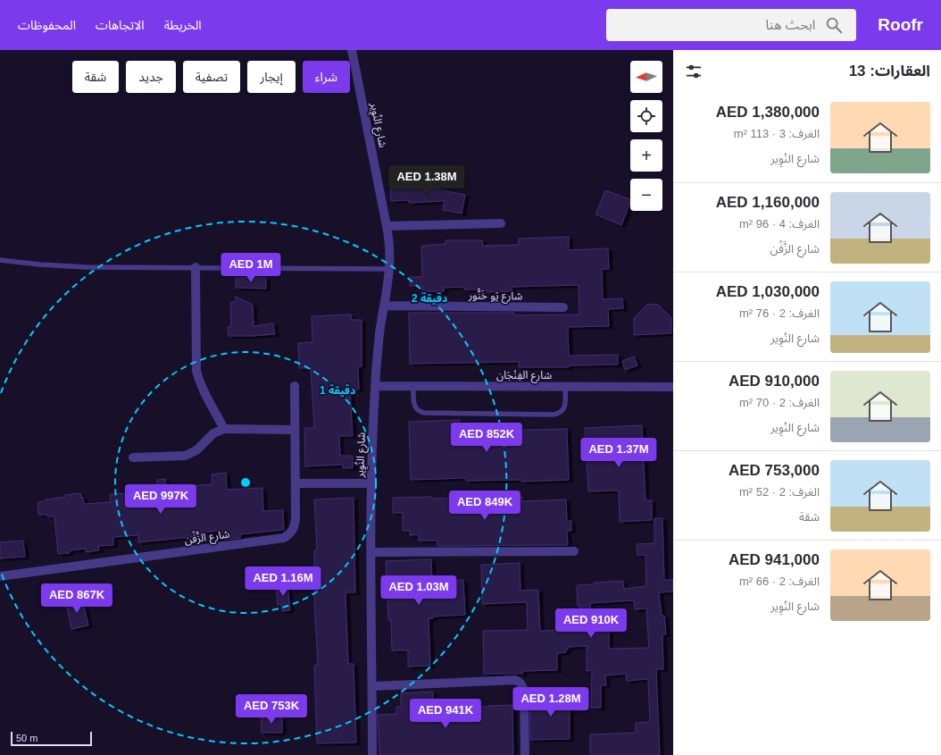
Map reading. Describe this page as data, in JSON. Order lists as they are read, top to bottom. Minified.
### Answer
{"streets":{"street":["شارع النُوِير","شارع يَو خَنُّور","شارع الفِنْجَان","شارع الزَّفْن"]},"crossings":[["شارع النُوِير","شارع يَو خَنُّور"],["شارع النُوِير","شارع الفِنْجَان"]],"scale_bar":"50 m","north":"left","page":{"header":"Roofr","search":"ابحث هنا","nav":["الخريطة","الاتجاهات","المحفوظات"],"heading":"العقارات: 13","map_buttons":["+","−"],"chip":["شراء","إيجار","تصفية","جديد","شقة"],"list":[{"name":"AED 1,380,000","note":"الغرف: 3 · 113 m² · شارع النُوِير"},{"name":"AED 1,160,000","note":"الغرف: 4 · 96 m² · شارع الزَّفْن"},{"name":"AED 1,030,000","note":"الغرف: 2 · 76 m² · شارع النُوِير"},{"name":"AED 910,000","note":"الغرف: 2 · 70 m² · شارع النُوِير"},{"name":"AED 753,000","note":"الغرف: 2 · 52 m² · شقة"},{"name":"AED 941,000","note":"الغرف: 2 · 66 m² · شارع النُوِير"}],"price":["AED 1.38M","AED 1M","AED 852K","AED 1.37M","AED 997K","AED 849K","AED 1.16M","AED 1.03M","AED 867K","AED 910K","AED 1.28M","AED 753K","AED 941K"],"scale":"50 m"},"rings":["2 دقيقة","1 دقيقة"]}
